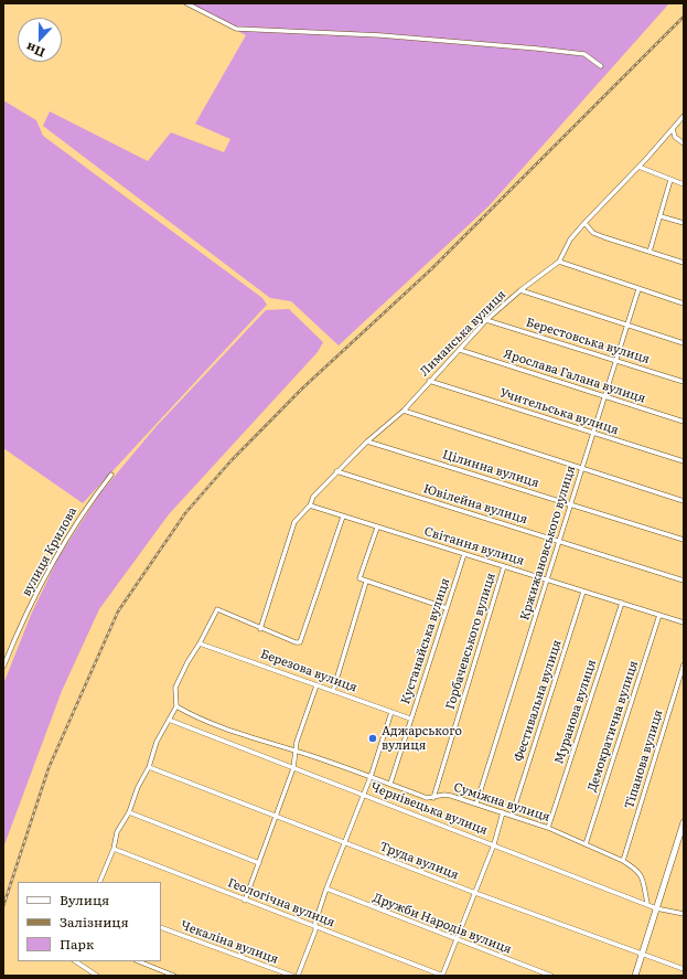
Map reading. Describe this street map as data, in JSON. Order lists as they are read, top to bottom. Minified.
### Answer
{"streets":{"street":["Лиманська вулиця","Берестовська вулиця","Ярослава Галана вулиця","Учительська вулиця","Цілинна вулиця","Ювілейна вулиця","Кржижановського вулиця","Світання вулиця","вулиця Крилова","Кустанайська вулиця","Горбачевського вулиця","Березова вулиця","Фестивальна вулиця","Муранова вулиця","Демократична вулиця","Тіпанова вулиця","Суміжна вулиця","Чернівецька вулиця","Труда вулиця","Геологічна вулиця","Дружби Народів вулиця","Чекаліна вулиця"]},"crossings":[["Лиманська вулиця","Берестовська вулиця"],["Лиманська вулиця","Ярослава Галана вулиця"],["Лиманська вулиця","Учительська вулиця"],["Лиманська вулиця","Цілинна вулиця"],["Лиманська вулиця","Ювілейна вулиця"],["Лиманська вулиця","Світання вулиця"],["Берестовська вулиця","Кржижановського вулиця"],["Ярослава Галана вулиця","Кржижановського вулиця"],["Учительська вулиця","Кржижановського вулиця"],["Цілинна вулиця","Кржижановського вулиця"],["Ювілейна вулиця","Кржижановського вулиця"],["Кржижановського вулиця","Світання вулиця"],["Кржижановського вулиця","Суміжна вулиця"],["Світання вулиця","Кустанайська вулиця"],["Світання вулиця","Горбачевського вулиця"],["Світання вулиця","Фестивальна вулиця"],["Світання вулиця","Муранова вулиця"],["Світання вулиця","Демократична вулиця"],["Кустанайська вулиця","Березова вулиця"],["Кустанайська вулиця","Суміжна вулиця"],["Горбачевського вулиця","Суміжна вулиця"],["Фестивальна вулиця","Суміжна вулиця"],["Муранова вулиця","Суміжна вулиця"],["Демократична вулиця","Суміжна вулиця"],["Тіпанова вулиця","Суміжна вулиця"],["Суміжна вулиця","Чернівецька вулиця"]],"places":["Аджарського вулиця"],"legend":["Вулиця","Залізниця","Парк"],"north":"bottom"}
